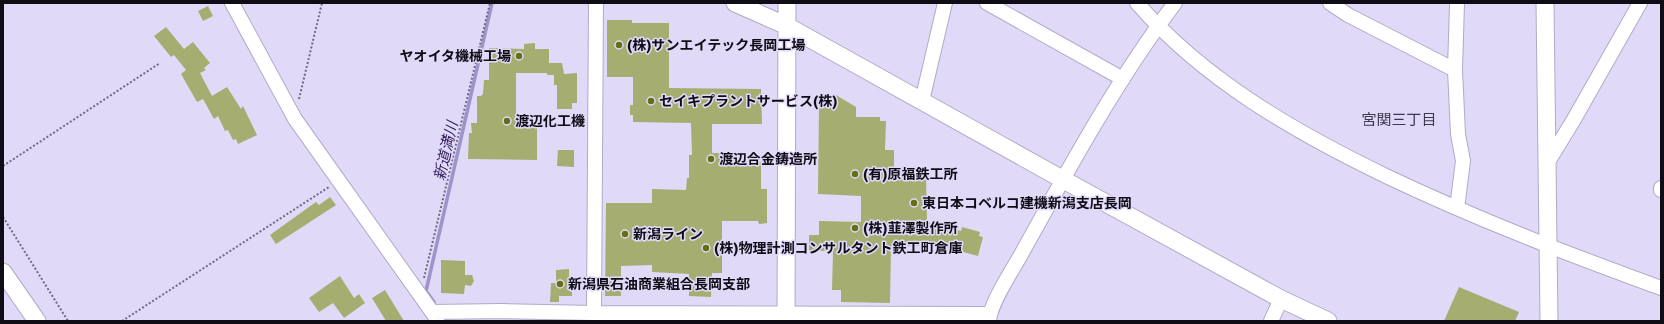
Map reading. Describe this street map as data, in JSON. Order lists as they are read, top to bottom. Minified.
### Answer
{"districts":["宮関三丁目"],"water":["新道満川"],"places":["(株)サンエイテック長岡工場","ヤオイタ機械工場","セイキプラントサービス(株)","渡辺化工機","渡辺合金鋳造所","(有)原福鉄工所","東日本コベルコ建機新潟支店長岡","(株)韮澤製作所","新潟ライン","(株)物理計測コンサルタント鉄工町倉庫","新潟県石油商業組合長岡支部"]}
